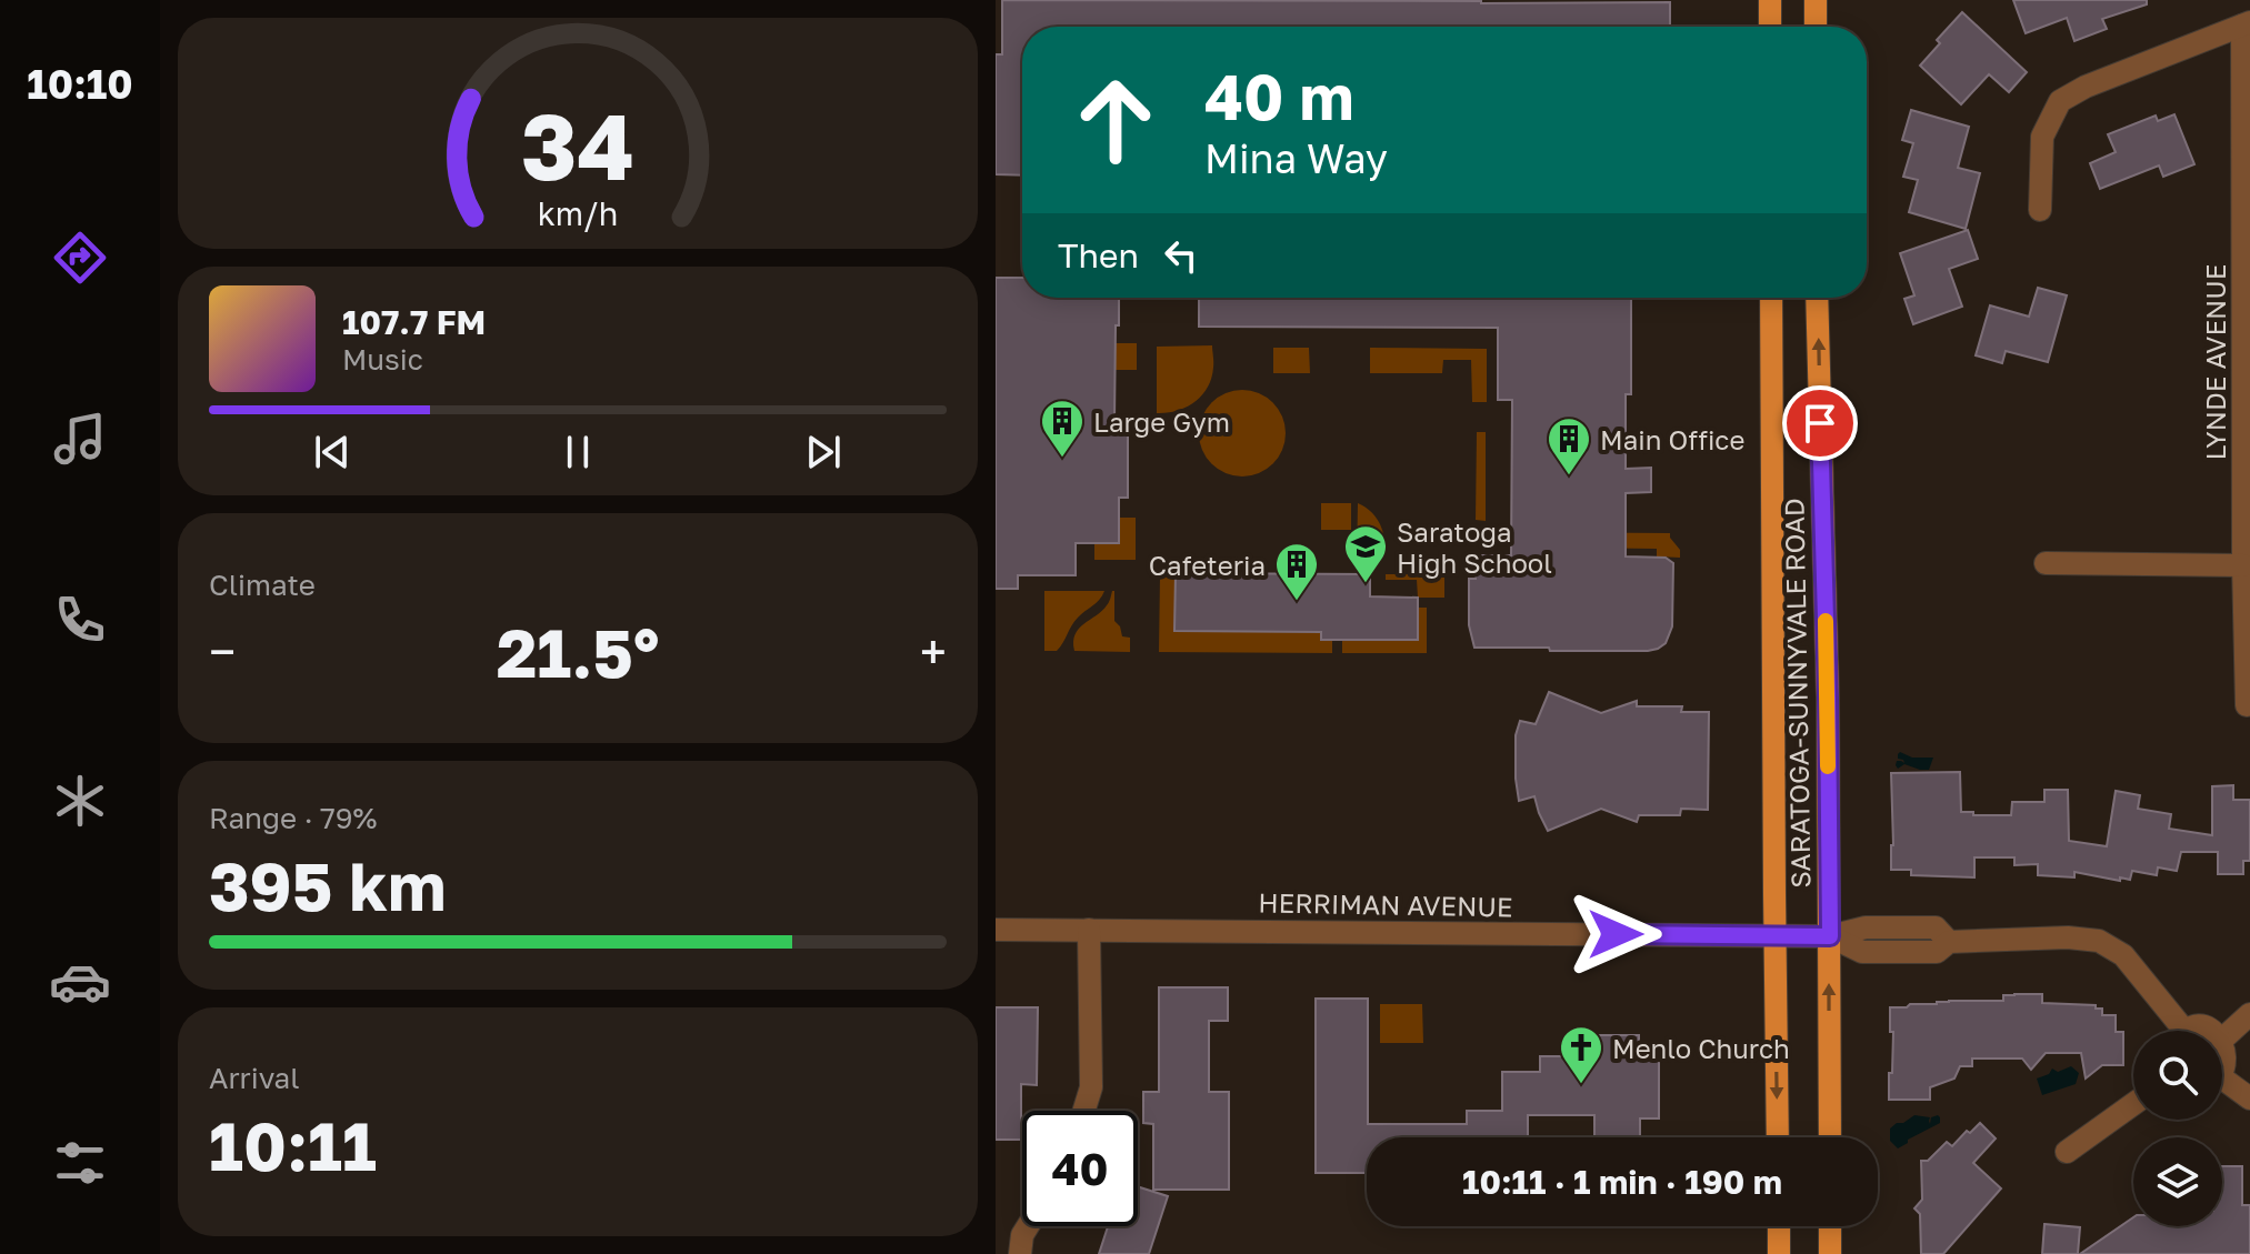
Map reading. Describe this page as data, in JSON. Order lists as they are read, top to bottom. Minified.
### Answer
{"streets":{"main road":["SARATOGA-SUNNYVALE ROAD"],"street":["LYNDE AVENUE","HERRIMAN AVENUE"]},"crossings":[["SARATOGA-SUNNYVALE ROAD","HERRIMAN AVENUE"]],"places":{"building":["Large Gym","Main Office","Cafeteria"],"school or university":["Saratoga High School"],"church":["Menlo Church"]},"page":{"tabs":"10:10","turn":["40 m","Mina Way"],"then":"Then","song":["107.7 FM","Music"],"tile":["Climate",["Range · 79%","395 km"],["Arrival","10:11"]],"heat":["−","21.5°","+"],"limit":"40","trip":"10:11 · 1 min · 190 m","gauge":["34","km/h"]}}
